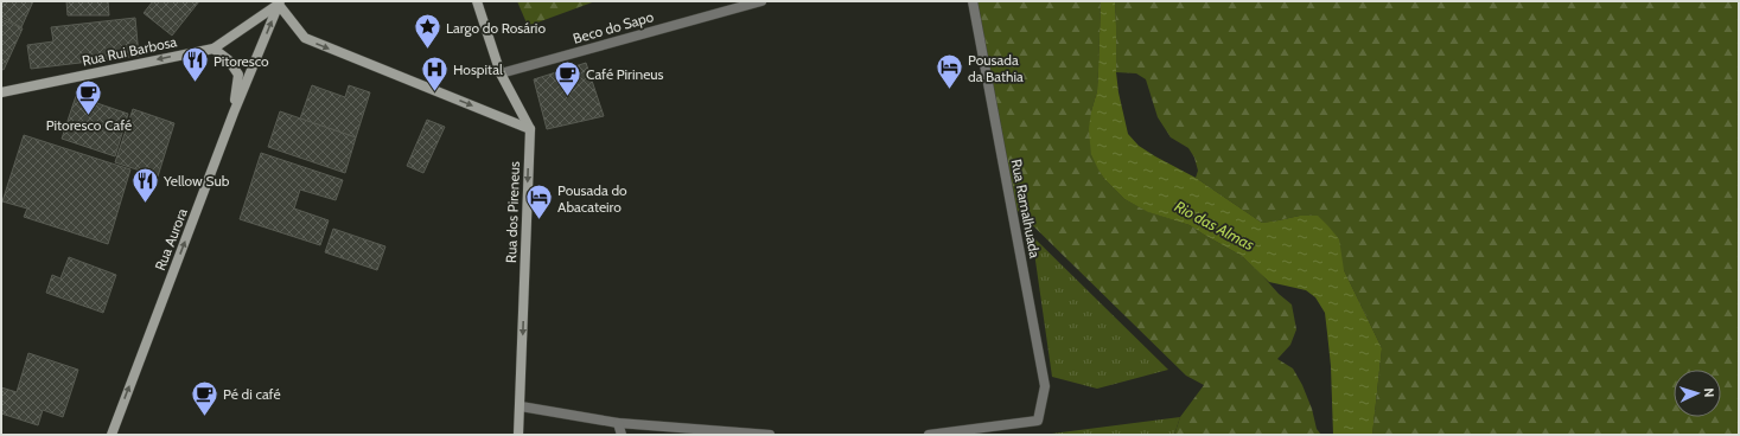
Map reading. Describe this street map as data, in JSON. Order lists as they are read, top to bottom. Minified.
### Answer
{"streets":{"main road":["Rua Rui Barbosa","Rua dos Pireneus","Rua Aurora"],"street":["Beco do Sapo","Rua Ramalhuada"]},"crossings":[["Beco do Sapo","Rua dos Pireneus"],["Rua Rui Barbosa","Rua Aurora"]],"one_way":["Rua Rui Barbosa","Rua dos Pireneus","Rua Aurora"],"water":["Rio das Almas"],"places":{"place":["Largo do Rosário"],"restaurant":["Pitoresco","Yellow Sub"],"hotel":["Pousada da Bathia","Pousada do Abacateiro"],"hospital":["Hospital"],"cafe":["Café Pirineus","Pitoresco Café","Pé di café"]},"north":"right"}
